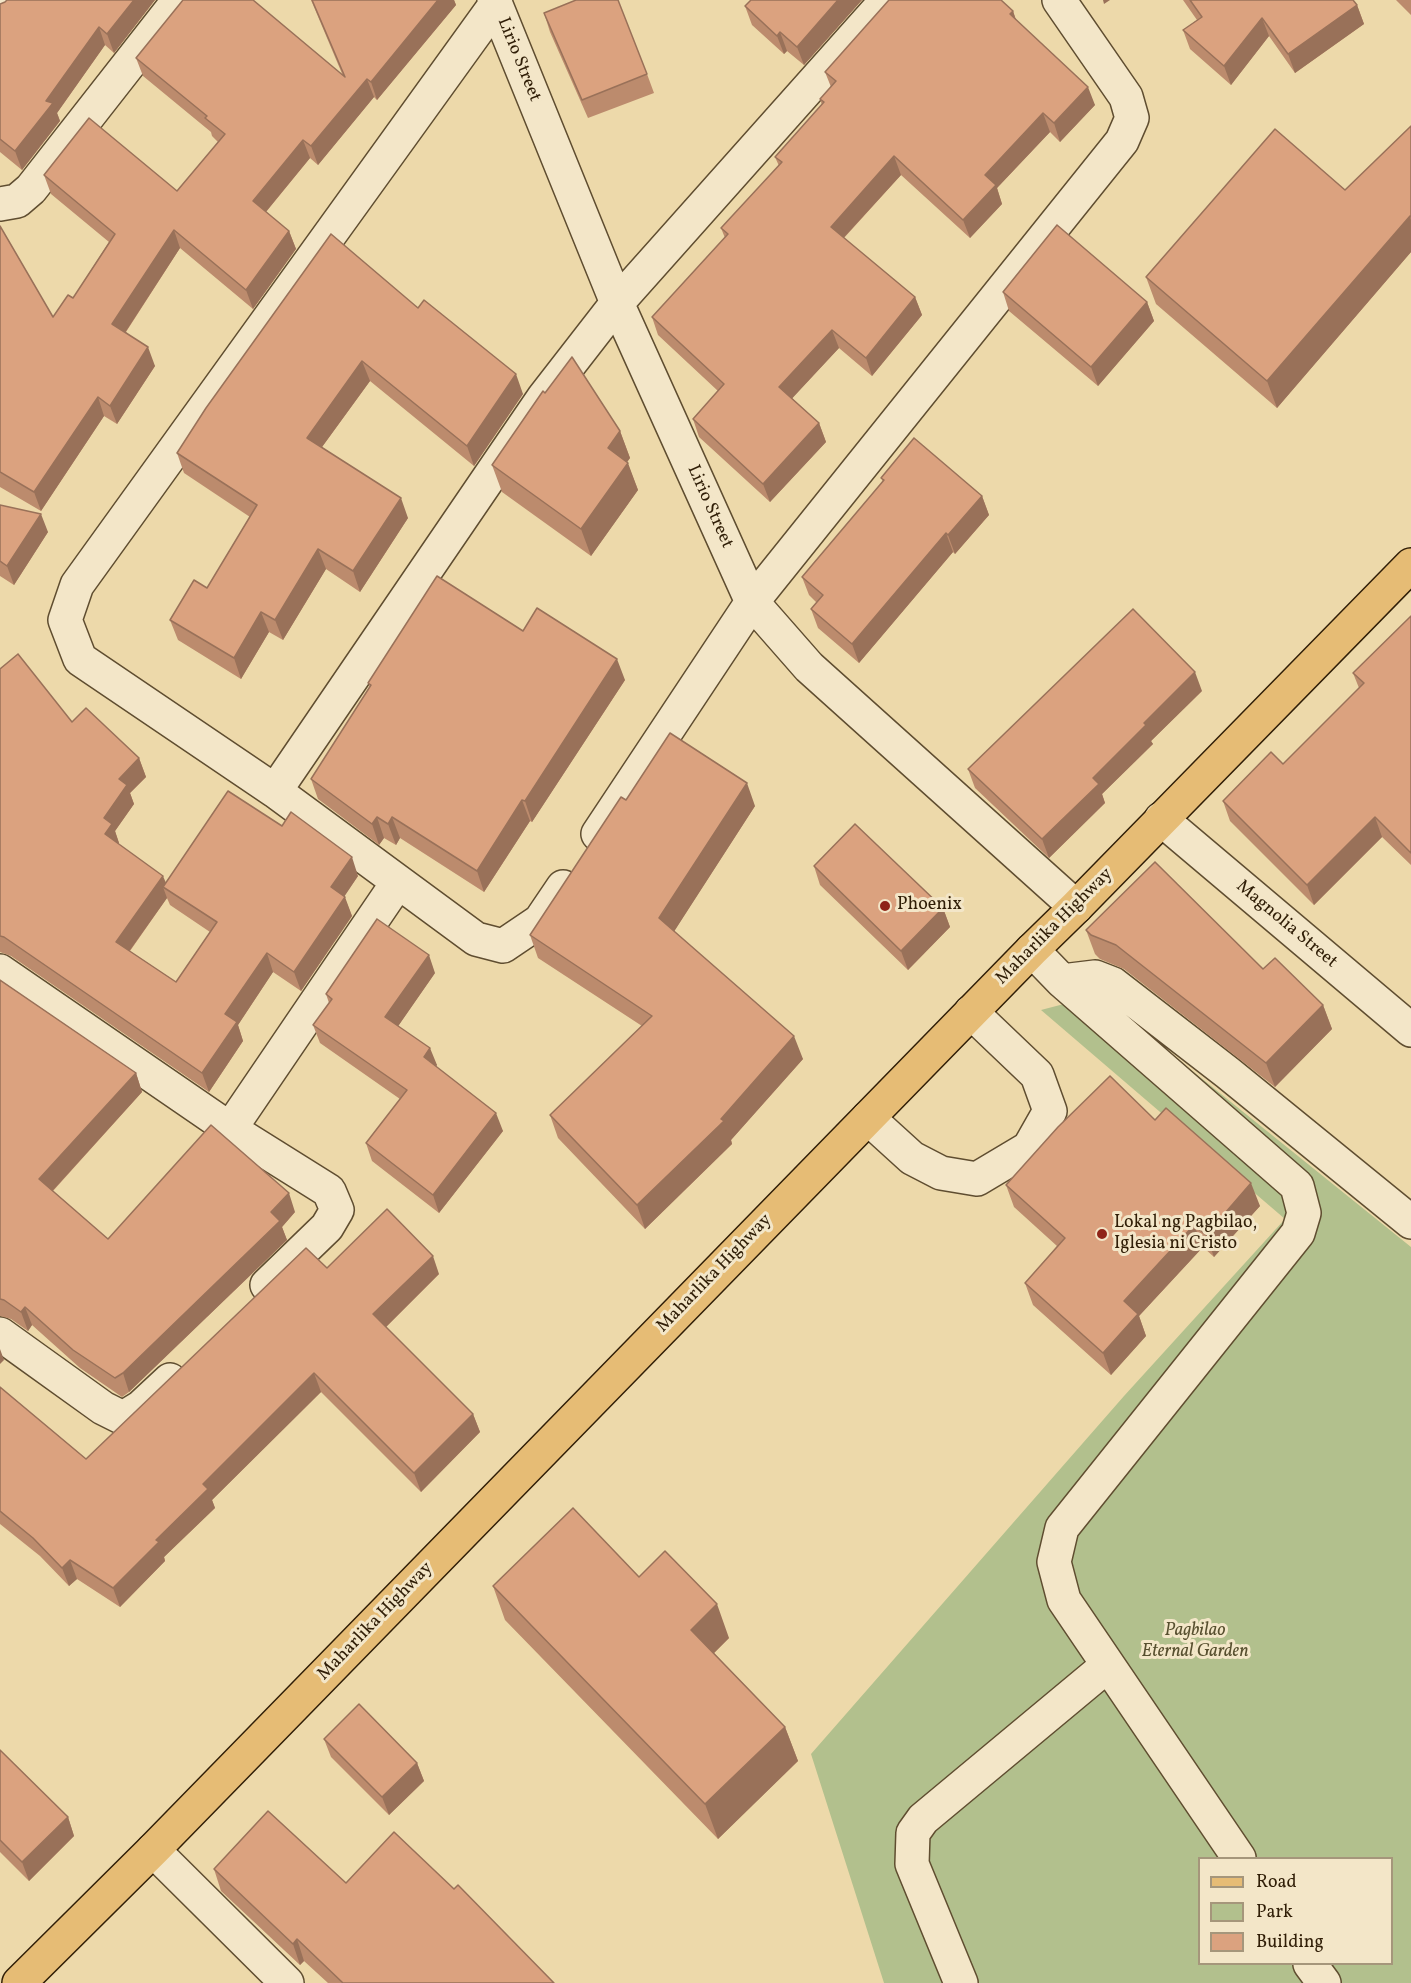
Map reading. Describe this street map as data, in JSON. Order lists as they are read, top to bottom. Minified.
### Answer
{"streets":{"main road":["Maharlika Highway"],"street":["Lirio Street","Magnolia Street"]},"crossings":[["Lirio Street","Maharlika Highway"],["Magnolia Street","Maharlika Highway"]],"parks":["Pagbilao Eternal Garden"],"places":["Phoenix","Lokal ng Pagbilao, Iglesia ni Cristo"],"legend":["Road","Park","Building"]}
